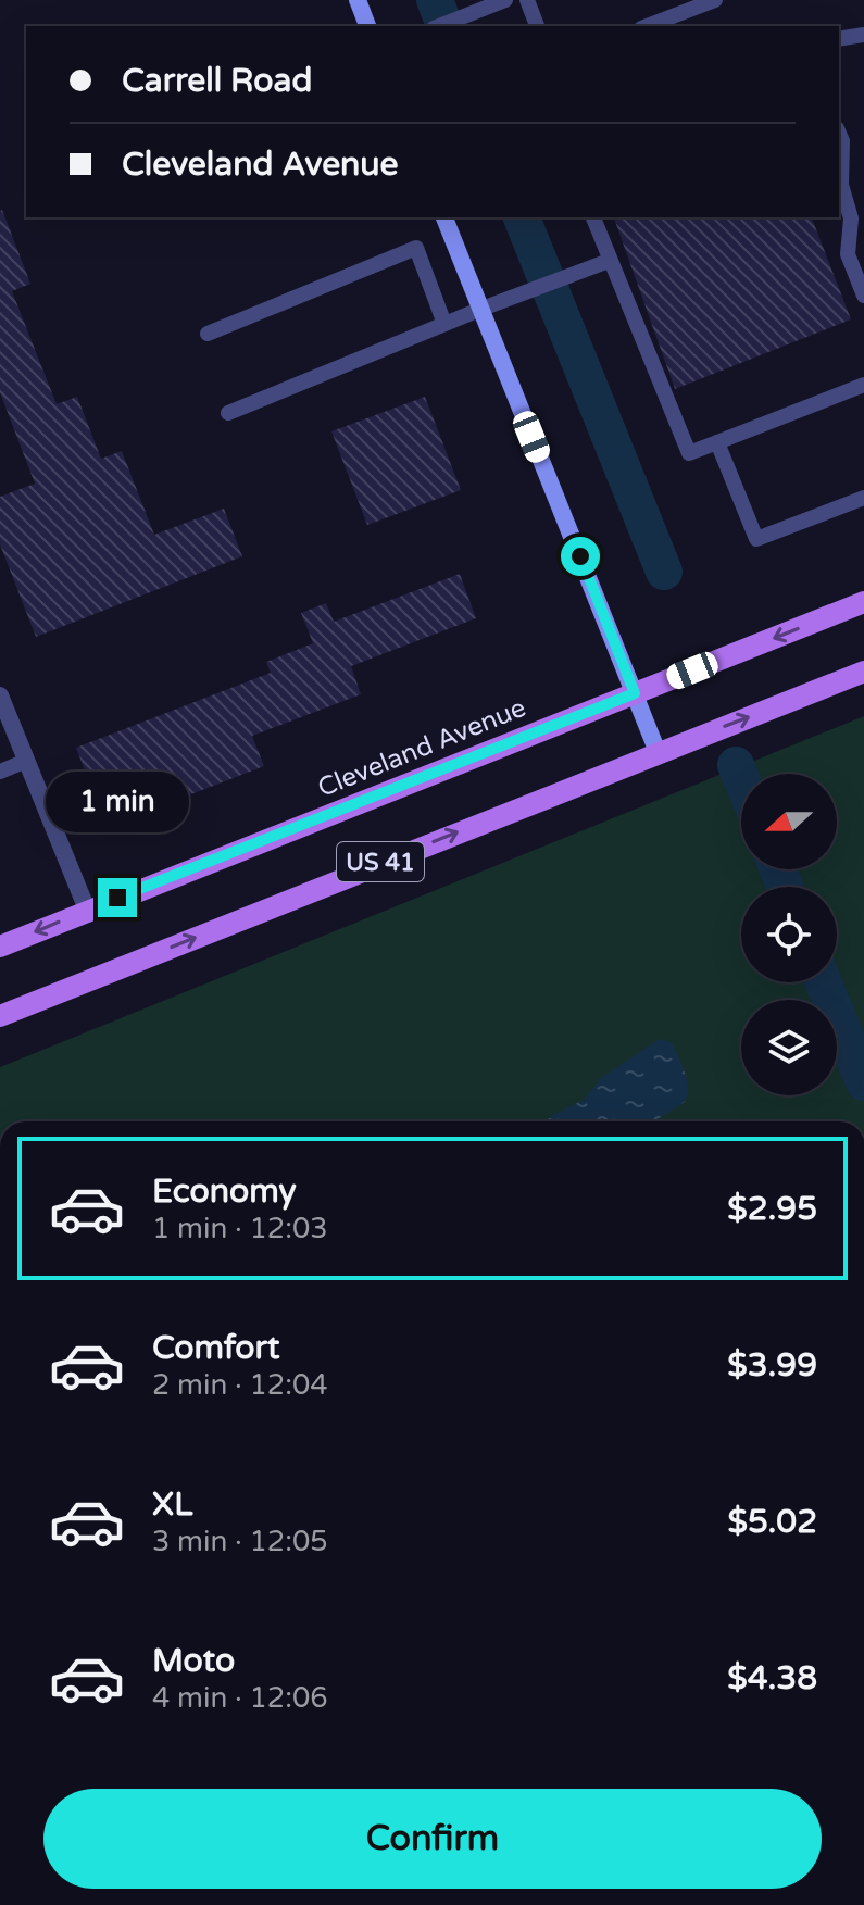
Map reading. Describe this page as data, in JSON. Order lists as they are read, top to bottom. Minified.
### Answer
{"streets":{"main road":["Cleveland Avenue","US 41"]},"north":"left","page":{"banner":["Carrell Road","Cleveland Avenue"],"bubble":"1 min","list":[{"name":"Economy","note":"1 min · 12:03","value":"$2.95"},{"name":"Comfort","note":"2 min · 12:04","value":"$3.99"},{"name":"XL","note":"3 min · 12:05","value":"$5.02"},{"name":"Moto","note":"4 min · 12:06","value":"$4.38"}],"buttons":"Confirm"}}
